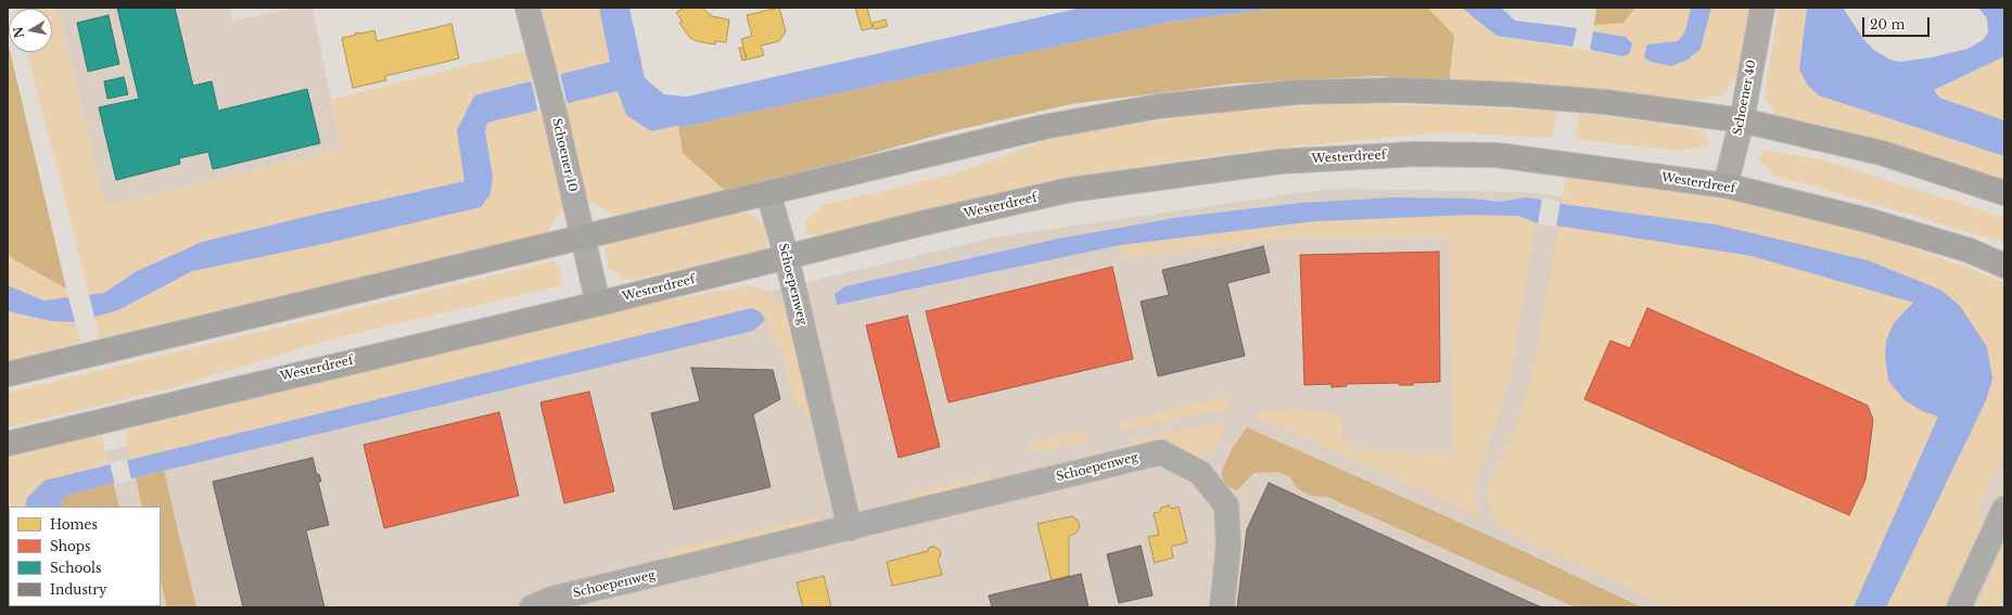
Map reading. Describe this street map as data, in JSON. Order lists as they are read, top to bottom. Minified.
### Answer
{"streets":{"main road":["Westerdreef"],"street":["Schoener 40","Schoener 10","Schoepenweg"]},"crossings":[["Schoener 40","Westerdreef"],["Schoener 10","Westerdreef"],["Westerdreef","Schoepenweg"]],"legend":["Homes","Shops","Schools","Industry"],"scale_bar":"20 m","north":"left"}
